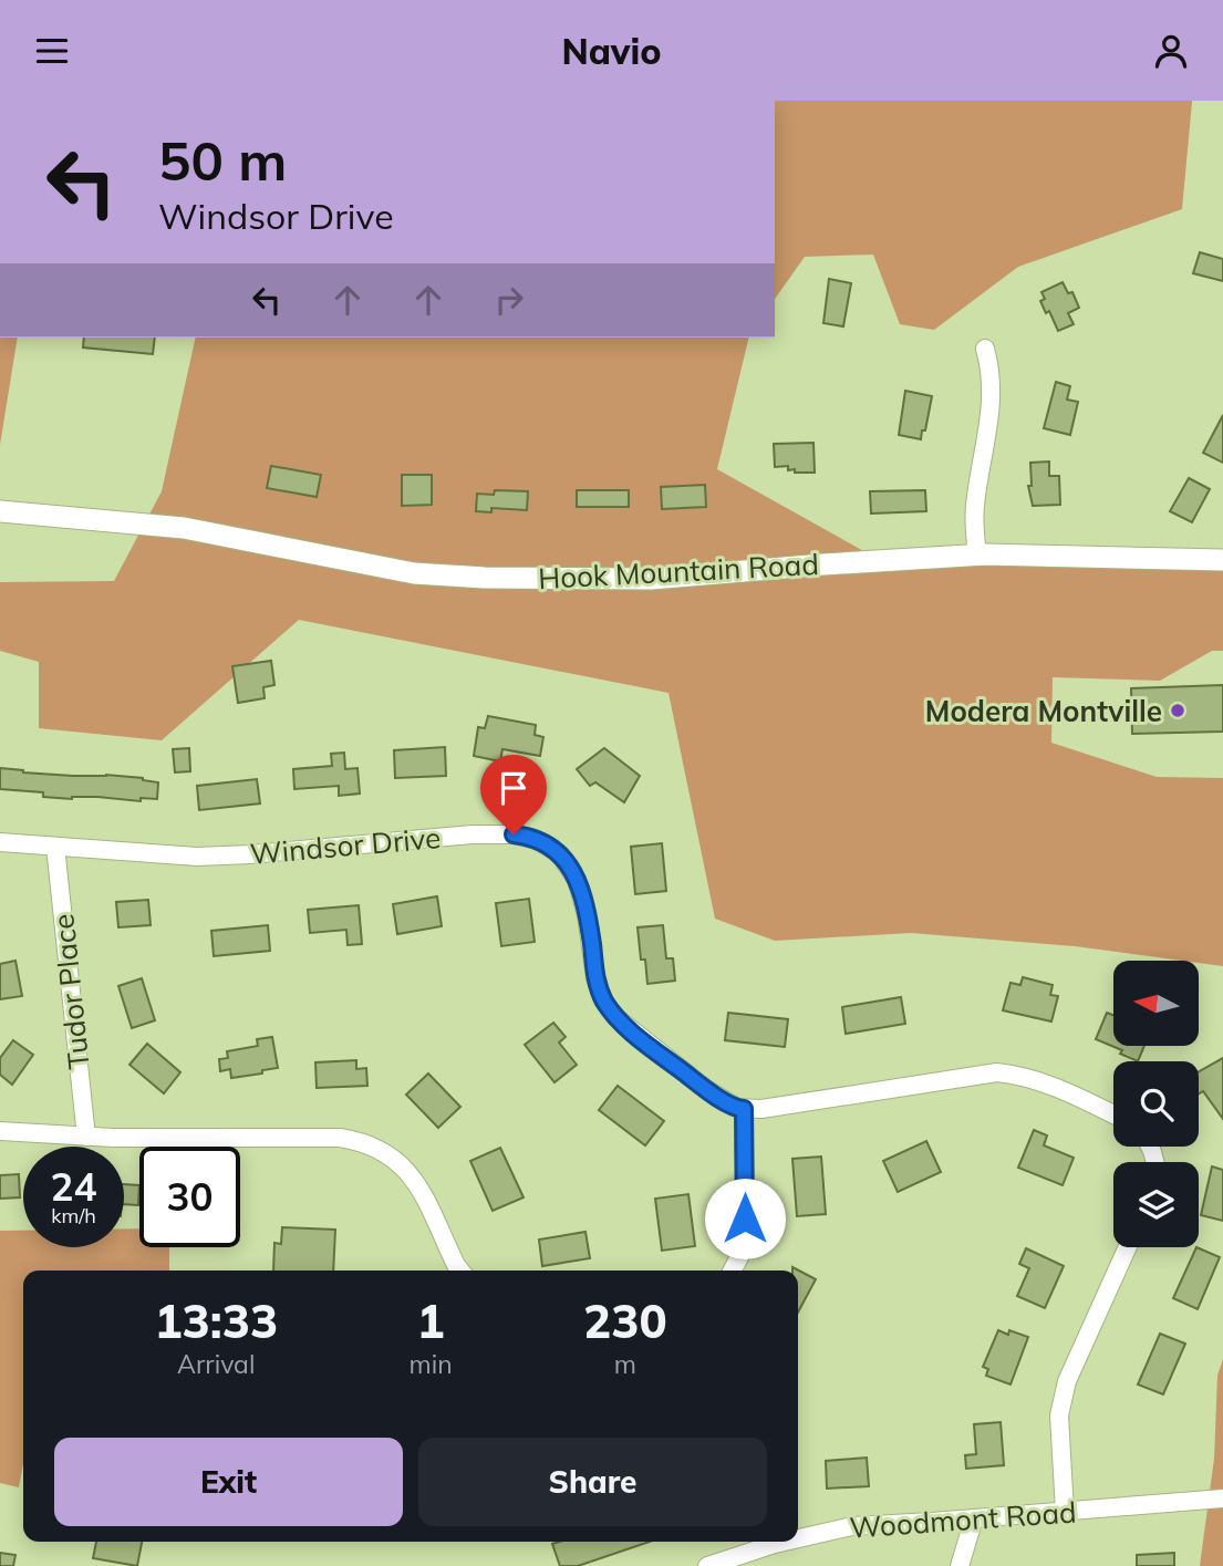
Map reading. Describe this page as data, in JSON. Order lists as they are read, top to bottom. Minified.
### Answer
{"streets":{"street":["Hook Mountain Road","Windsor Drive","Tudor Place","Woodmont Road"]},"crossings":[["Windsor Drive","Tudor Place"]],"places":["Modera Montville"],"north":"left","page":{"header":"Navio","turn":["50 m","Windsor Drive"],"speed":"24 km/h","limit":"30","eta":["13:33","Arrival","1","min","230","m"],"buttons":["Exit","Share"]}}
